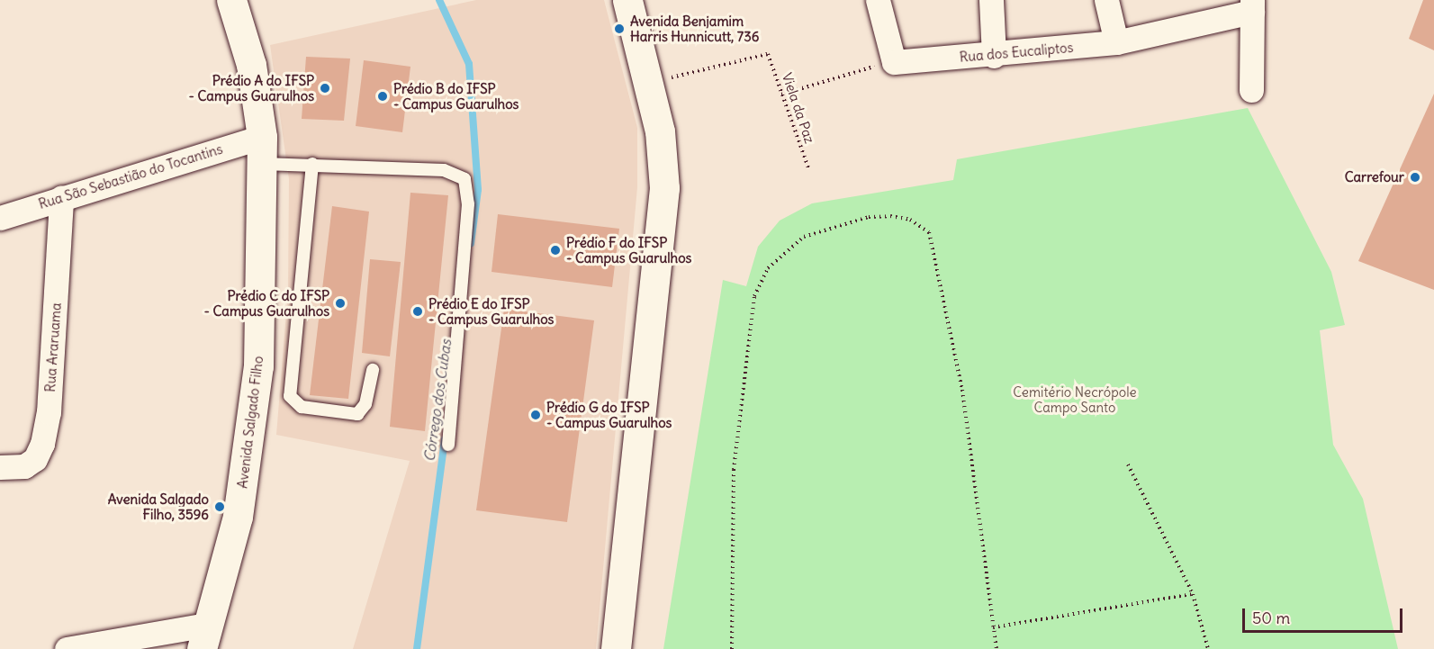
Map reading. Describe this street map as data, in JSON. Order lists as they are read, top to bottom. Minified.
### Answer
{"streets":{"main road":["Avenida Salgado Filho"],"street":["Rua dos Eucaliptos","Rua São Sebastião do Tocantins","Rua Araruama"],"path":["Viela da Paz"]},"crossings":[["Rua São Sebastião do Tocantins","Rua Araruama"],["Rua São Sebastião do Tocantins","Avenida Salgado Filho"]],"water":["Córrego dos Cubas"],"parks":["Cemitério Necrópole Campo Santo"],"places":["Avenida Benjamim Harris Hunnicutt, 736","Prédio A do IFSP - Campus Guarulhos","Prédio B do IFSP - Campus Guarulhos","Carrefour","Prédio F do IFSP - Campus Guarulhos","Prédio C do IFSP - Campus Guarulhos","Prédio E do IFSP - Campus Guarulhos","Prédio G do IFSP - Campus Guarulhos","Avenida Salgado Filho, 3596"],"scale_bar":"50 m"}
